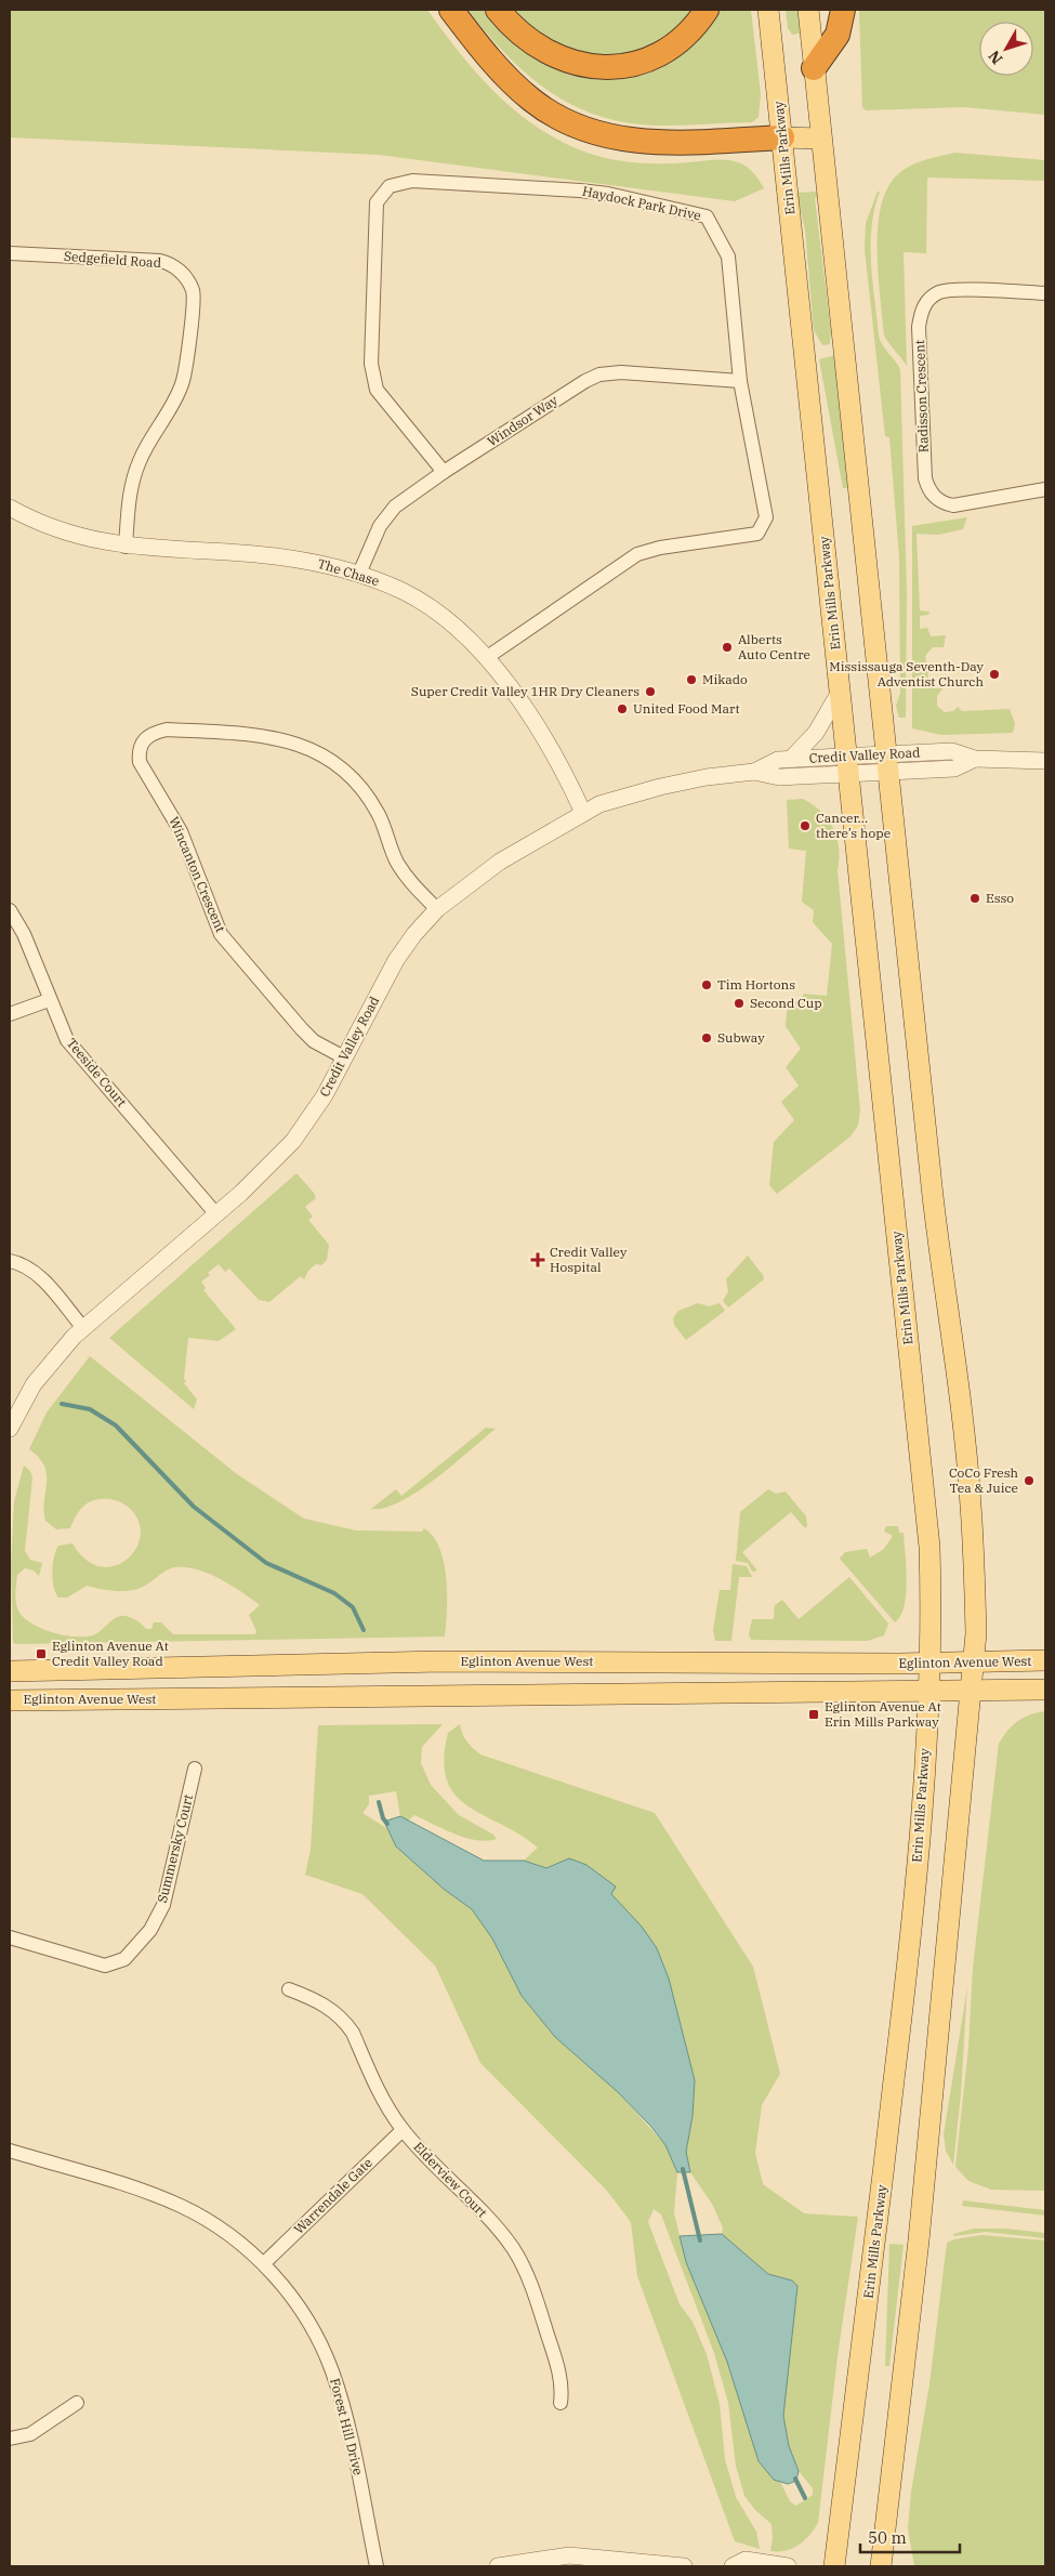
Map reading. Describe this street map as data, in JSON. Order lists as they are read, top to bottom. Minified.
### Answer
{"streets":{"main road":["Erin Mills Parkway","Eglinton Avenue West"],"street":["Haydock Park Drive","Sedgefield Road","Radisson Crescent","Windsor Way","The Chase","Credit Valley Road","Wincanton Crescent","Teeside Court","Summersky Court","Elderview Court","Warrendale Gate","Forest Hill Drive"]},"crossings":[["Erin Mills Parkway","Credit Valley Road"],["Erin Mills Parkway","Eglinton Avenue West"],["Haydock Park Drive","Windsor Way"],["Haydock Park Drive","The Chase"],["Sedgefield Road","The Chase"],["Windsor Way","The Chase"],["The Chase","Credit Valley Road"],["Credit Valley Road","Wincanton Crescent"],["Credit Valley Road","Teeside Court"],["Elderview Court","Warrendale Gate"],["Warrendale Gate","Forest Hill Drive"]],"places":{"other":["Alberts Auto Centre","Mississauga Seventh-Day Adventist Church","Mikado","Super Credit Valley 1HR Dry Cleaners","United Food Mart","Cancer… there’s hope","Esso","Tim Hortons","Second Cup","Subway","CoCo Fresh Tea & Juice"],"health":["Credit Valley Hospital"],"transit":["Eglinton Avenue At Credit Valley Road","Eglinton Avenue At Erin Mills Parkway"]},"scale_bar":"50 m","north":"bottom left"}
